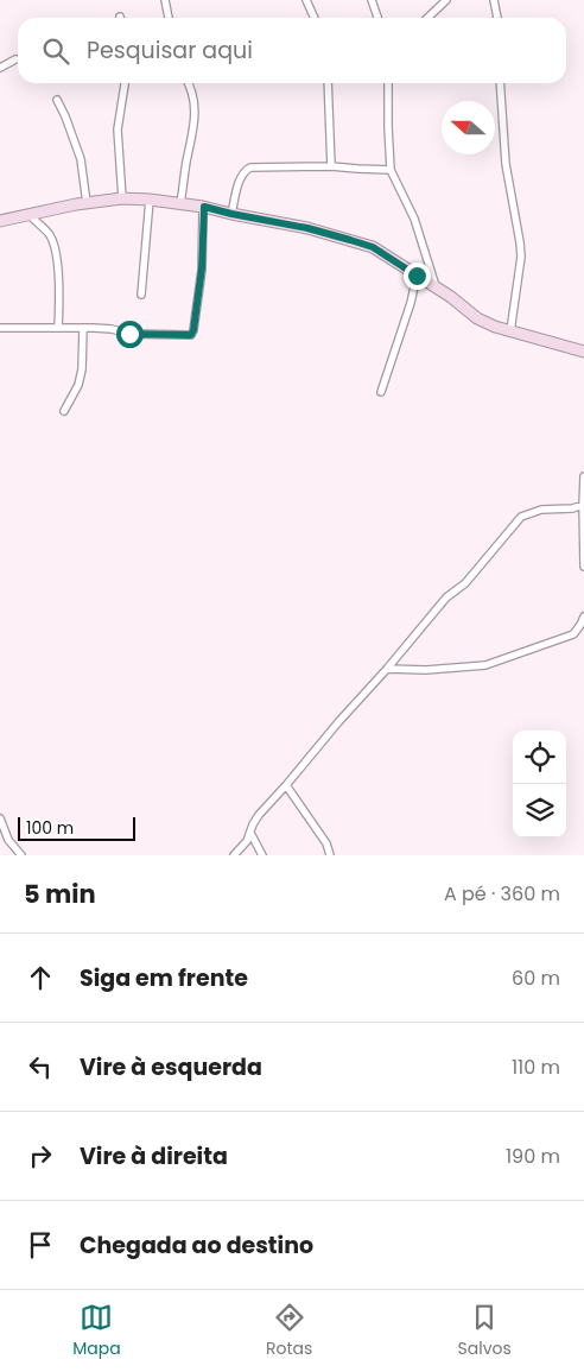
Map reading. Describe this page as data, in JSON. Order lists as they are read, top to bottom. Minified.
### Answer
{"scale_bar":"100 m","north":"left","page":{"search":"Pesquisar aqui","scale":"100 m","heading":["5 min","A pé · 360 m"],"list":[["Siga em frente","60 m"],["Vire à esquerda","110 m"],["Vire à direita","190 m"],"Chegada ao destino"],"nav":["Mapa","Rotas","Salvos"]}}
